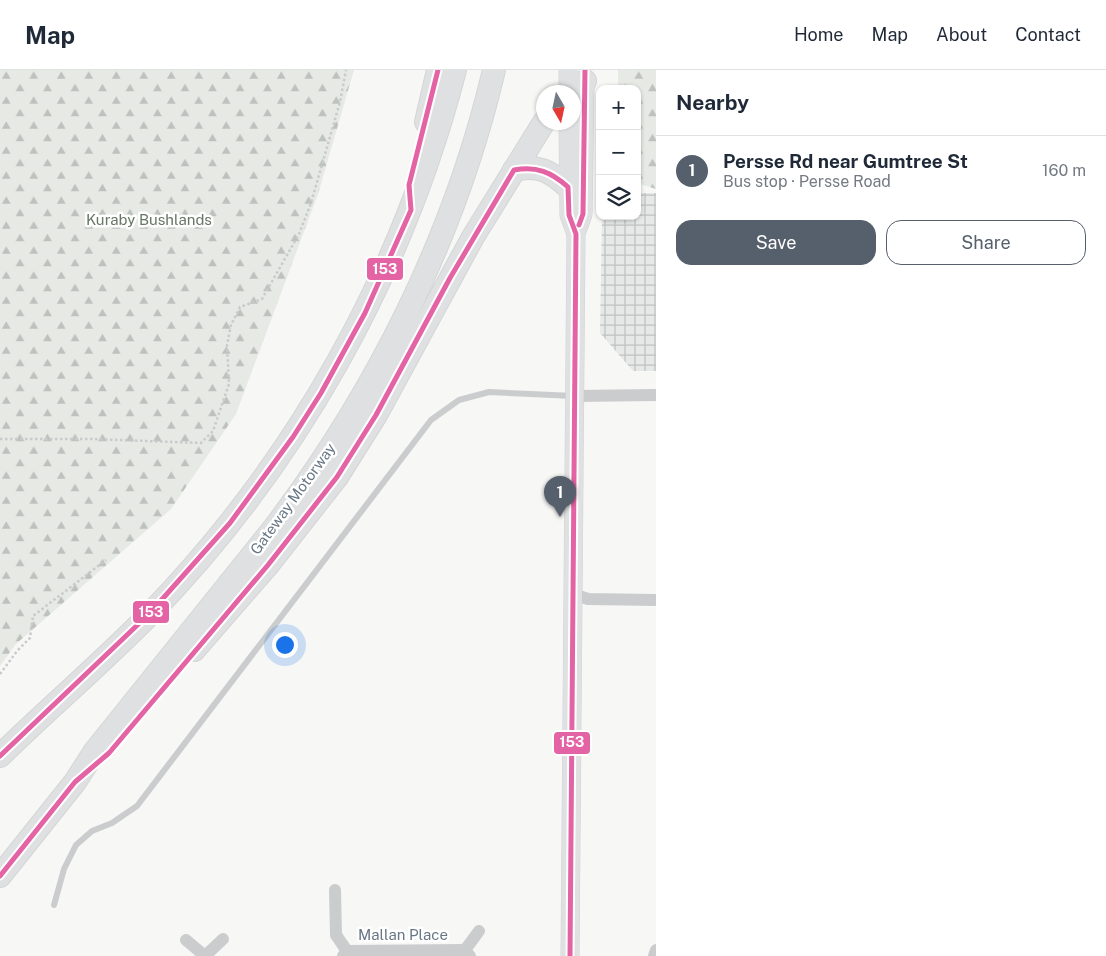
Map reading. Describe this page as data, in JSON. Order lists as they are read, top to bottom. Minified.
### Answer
{"streets":{"highway":["Gateway Motorway"],"street":["Mallan Place"]},"parks":["Kuraby Bushlands"],"lines":["transit line 153"],"north":"bottom","page":{"header":"Map","nav":["Home","Map","About","Contact"],"heading":"Nearby","map_buttons":["+","−"],"list":[{"mark":"1","name":"Persse Rd near Gumtree St","note":"Bus stop · Persse Road","value":"160 m"}],"buttons":["Save","Share"],"pins":"1"}}
